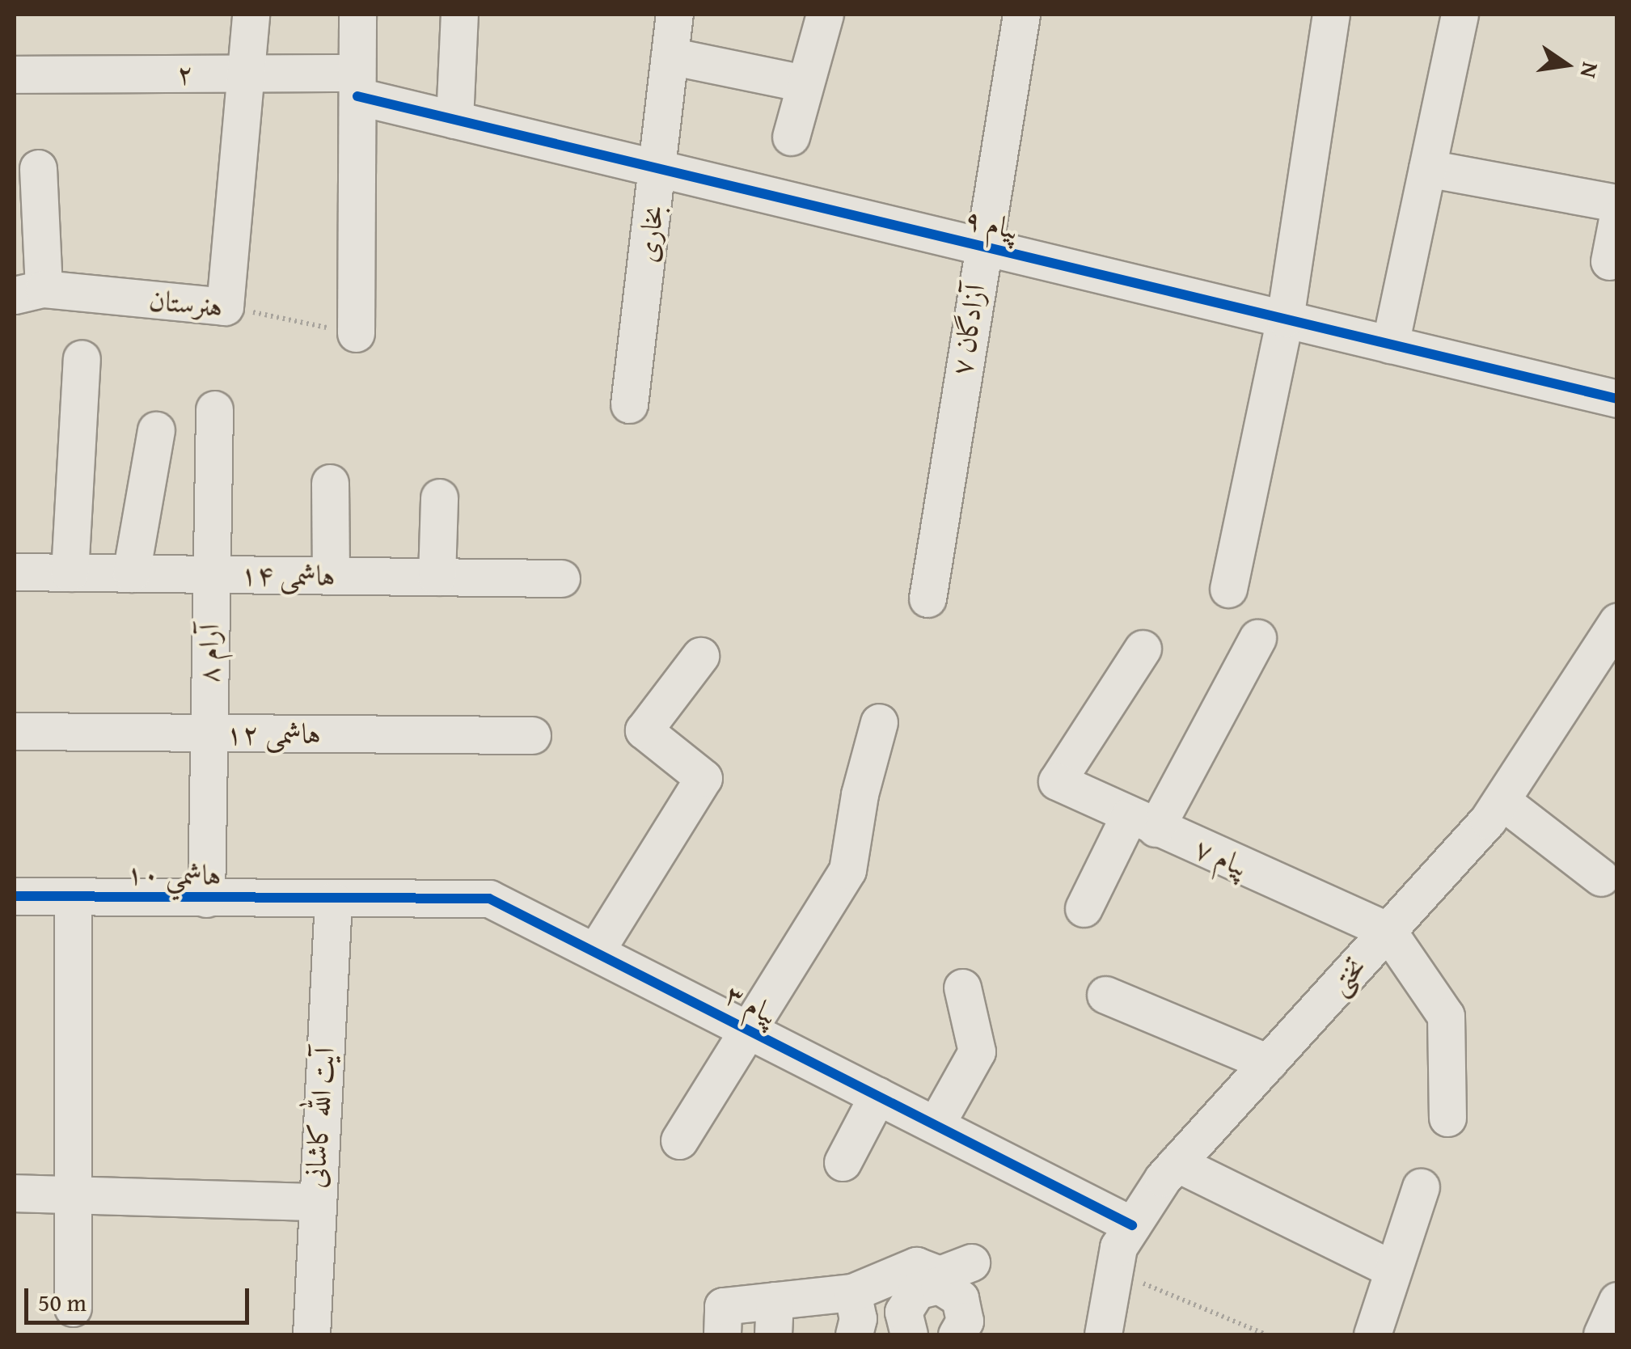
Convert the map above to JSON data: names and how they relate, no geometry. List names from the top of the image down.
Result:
{
  "streets": {
    "street": [
      "۲",
      "پیام ۹",
      "بخاری",
      "هنرستان",
      "آزادگان ۷",
      "هاشمی ۱۴",
      "آرام ۸",
      "هاشمی ۱۲",
      "پیام ۷",
      "هاشمي ۱۰",
      "تختی",
      "پيام ۳",
      "آیت الله کاشانی"
    ]
  },
  "crossings": [
    ["۲", "پیام ۹"],
    ["پیام ۹", "بخاری"],
    ["پیام ۹", "آزادگان ۷"],
    ["هاشمی ۱۴", "آرام ۸"],
    ["آرام ۸", "هاشمی ۱۲"],
    ["آرام ۸", "هاشمي ۱۰"],
    ["پیام ۷", "تختی"],
    ["هاشمي ۱۰", "پيام ۳"],
    ["هاشمي ۱۰", "آیت الله کاشانی"],
    ["تختی", "پيام ۳"],
    ["پيام ۳", "آیت الله کاشانی"]
  ],
  "scale_bar": "50 m",
  "north": "right"
}
